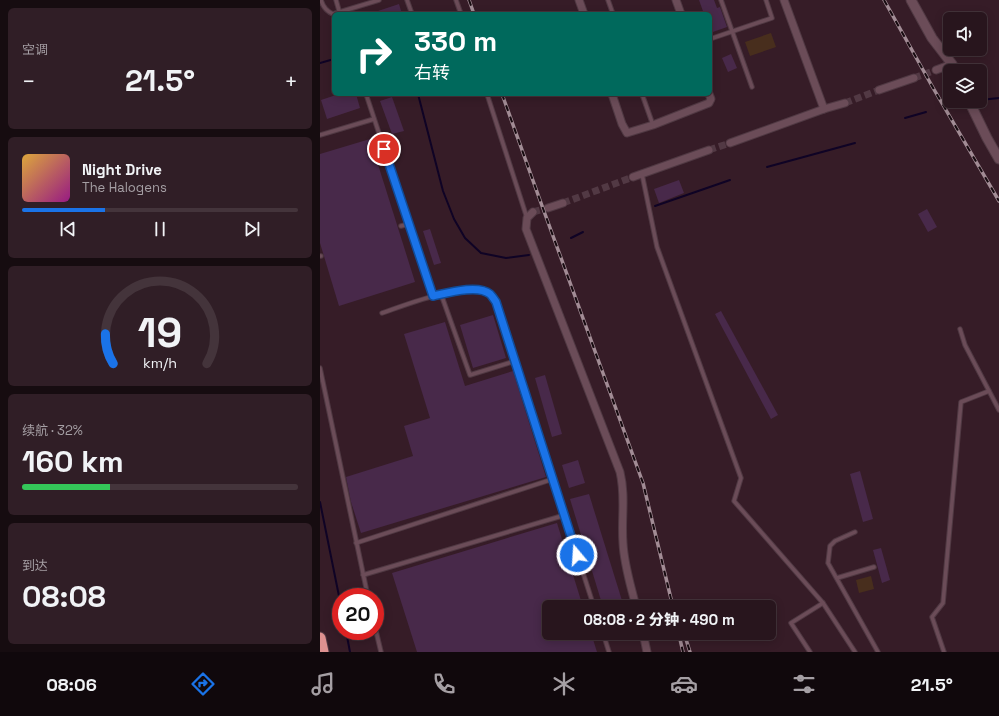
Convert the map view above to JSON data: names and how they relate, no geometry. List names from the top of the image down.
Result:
{
  "page": {
    "tile": [
      "空调",
      ["续航 · 32%", "160 km"],
      ["到达", "08:08"]
    ],
    "turn": ["330 m", "右转"],
    "heat": ["−", "21.5°", "+"],
    "song": ["Night Drive", "The Halogens"],
    "limit": "20",
    "trip": "08:08 · 2 分钟 · 490 m",
    "tabs": ["08:06", "21.5°"],
    "gauge": ["19", "km/h"]
  }
}
